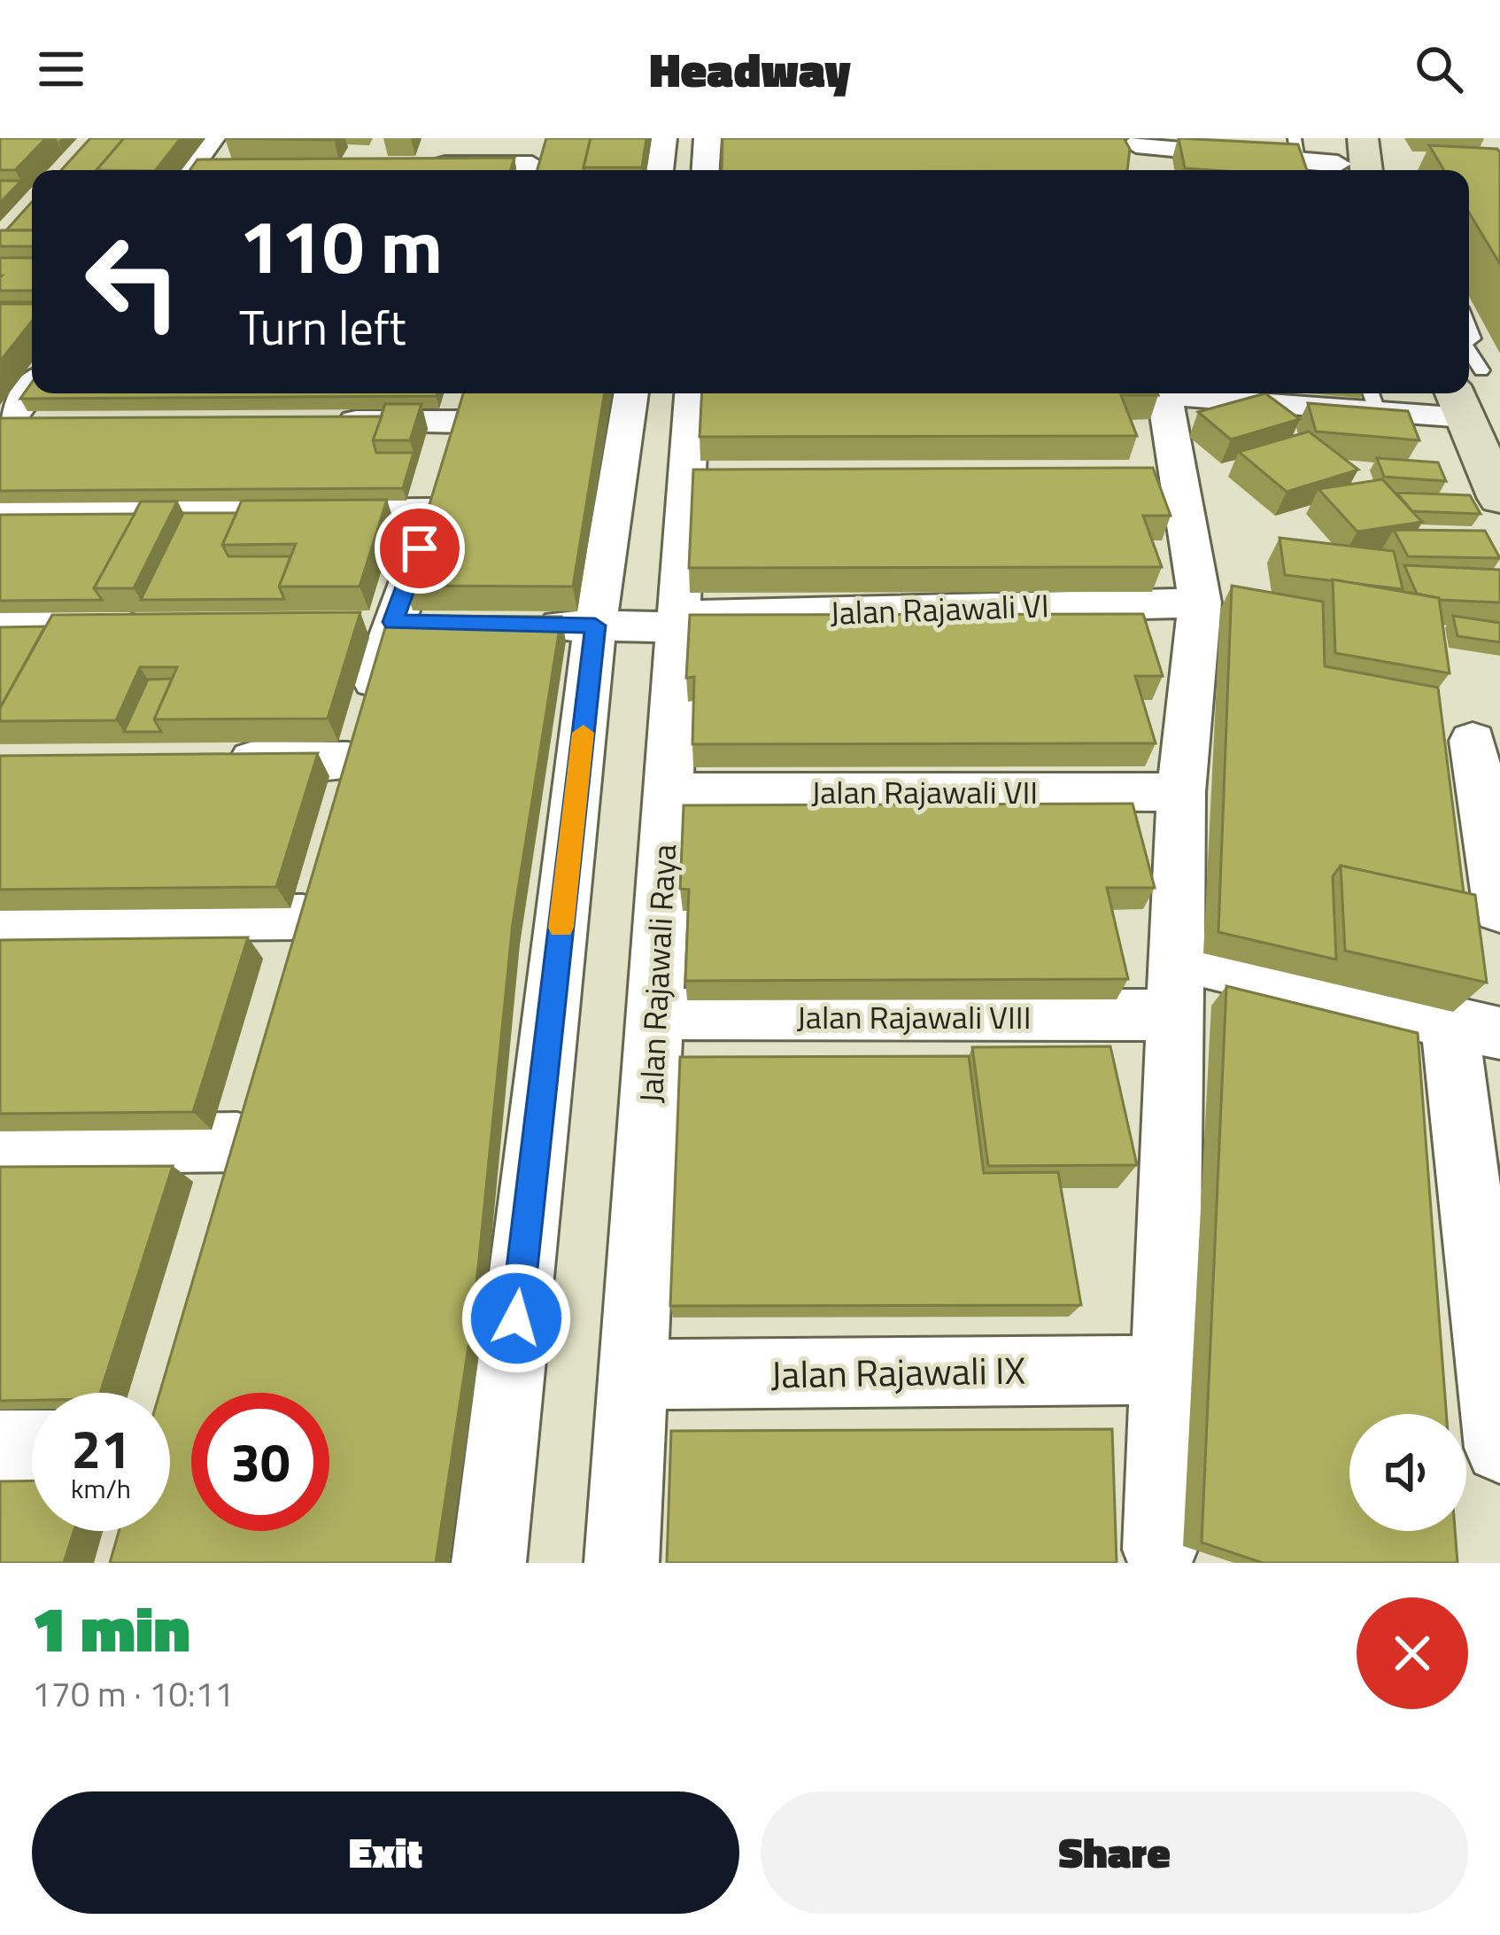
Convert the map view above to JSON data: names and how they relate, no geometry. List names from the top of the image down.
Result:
{
  "streets": {
    "street": [
      "Jalan Rajawali VI",
      "Jalan Rajawali VII",
      "Jalan Rajawali Raya",
      "Jalan Rajawali VIII",
      "Jalan Rajawali IX"
    ]
  },
  "crossings": [
    ["Jalan Rajawali VI", "Jalan Rajawali Raya"],
    ["Jalan Rajawali VII", "Jalan Rajawali Raya"],
    ["Jalan Rajawali Raya", "Jalan Rajawali VIII"],
    ["Jalan Rajawali Raya", "Jalan Rajawali IX"]
  ],
  "page": {
    "header": "Headway",
    "turn": ["110 m", "Turn left"],
    "speed": "21 km/h",
    "limit": "30",
    "heading": ["1 min", "170 m · 10:11"],
    "buttons": ["Exit", "Share"]
  }
}
